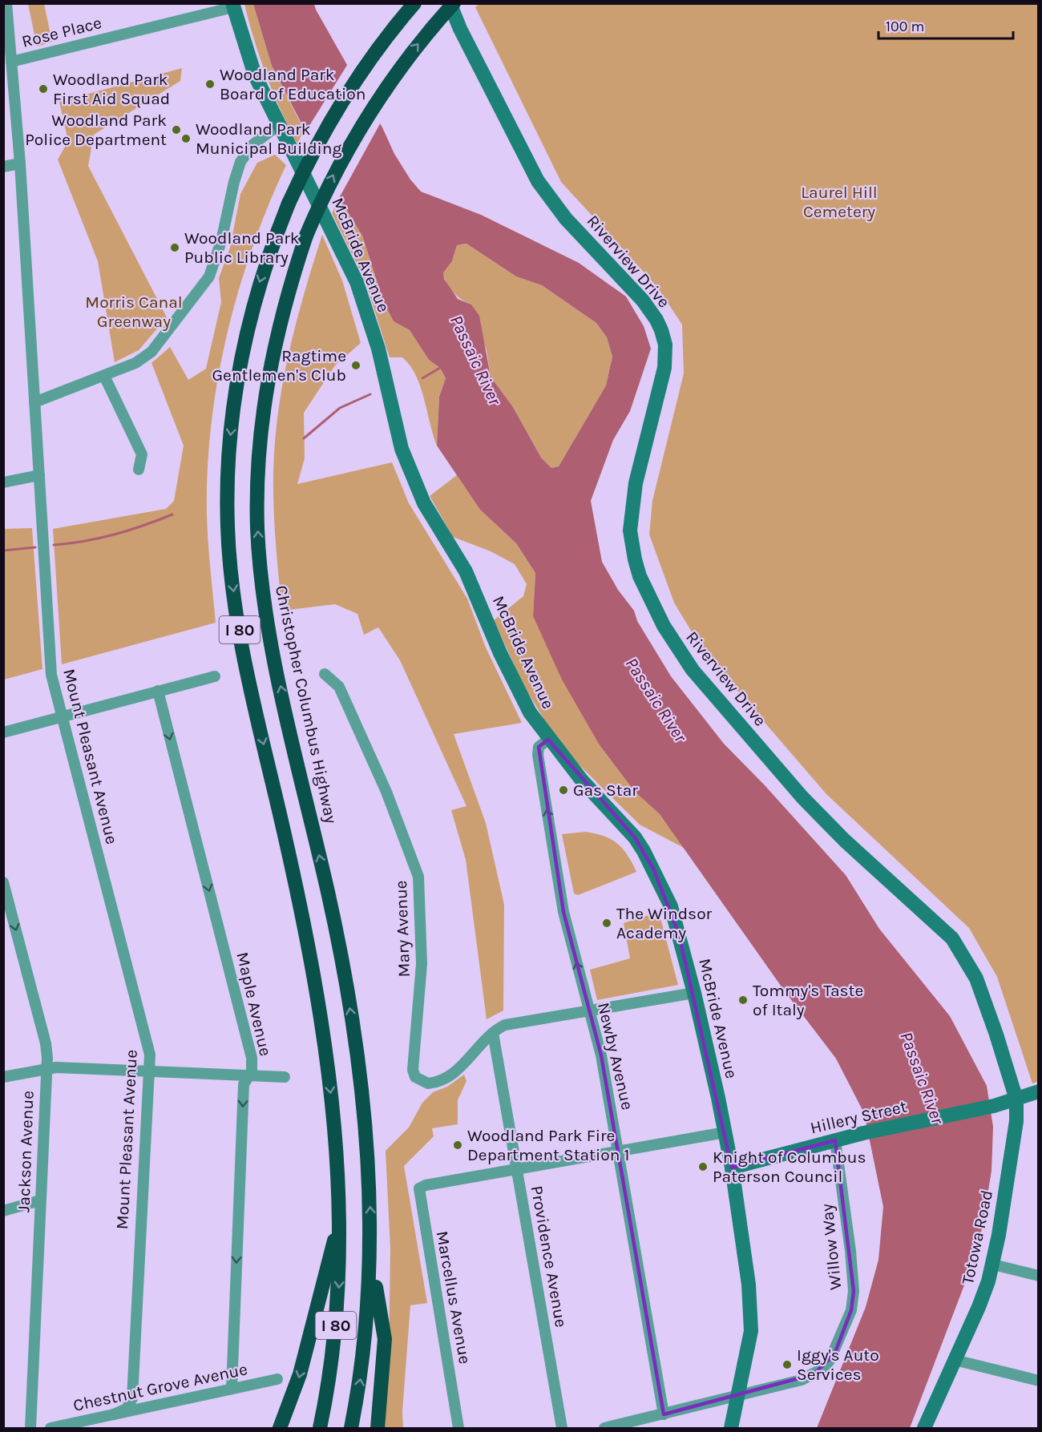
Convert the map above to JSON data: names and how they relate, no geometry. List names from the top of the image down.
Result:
{
  "streets": {
    "highway": ["I 80", "Christopher Columbus Highway"],
    "main road": [
      "McBride Avenue",
      "Riverview Drive",
      "Hillery Street",
      "Totowa Road"
    ],
    "street": [
      "Rose Place",
      "Mount Pleasant Avenue",
      "Mary Avenue",
      "Maple Avenue",
      "Newby Avenue",
      "Jackson Avenue",
      "Willow Way",
      "Providence Avenue",
      "Marcellus Avenue",
      "Chestnut Grove Avenue"
    ]
  },
  "crossings": [
    ["Rose Place", "McBride Avenue"],
    ["Rose Place", "Mount Pleasant Avenue"],
    ["McBride Avenue", "Newby Avenue"],
    ["McBride Avenue", "Hillery Street"],
    ["McBride Avenue", "Willow Way"],
    ["Riverview Drive", "Christopher Columbus Highway"],
    ["Riverview Drive", "Hillery Street"],
    ["Riverview Drive", "Totowa Road"],
    ["Mount Pleasant Avenue", "Chestnut Grove Avenue"],
    ["Mary Avenue", "Providence Avenue"],
    ["Maple Avenue", "Chestnut Grove Avenue"],
    ["Newby Avenue", "Willow Way"],
    ["Hillery Street", "Totowa Road"],
    ["Hillery Street", "Willow Way"],
    ["Providence Avenue", "Marcellus Avenue"]
  ],
  "one_way": ["Maple Avenue", "Newby Avenue"],
  "water": ["Passaic River"],
  "parks": ["Laurel Hill Cemetery", "Morris Canal Greenway"],
  "places": [
    "Woodland Park Board of Education",
    "Woodland Park First Aid Squad",
    "Woodland Park Police Department",
    "Woodland Park Municipal Building",
    "Woodland Park Public Library",
    "Ragtime Gentlemen's Club",
    "Gas Star",
    "The Windsor Academy",
    "Tommy's Taste of Italy",
    "Woodland Park Fire Department Station 1",
    "Knight of Columbus Paterson Council",
    "Iggy's Auto Services"
  ],
  "scale_bar": "100 m"
}
